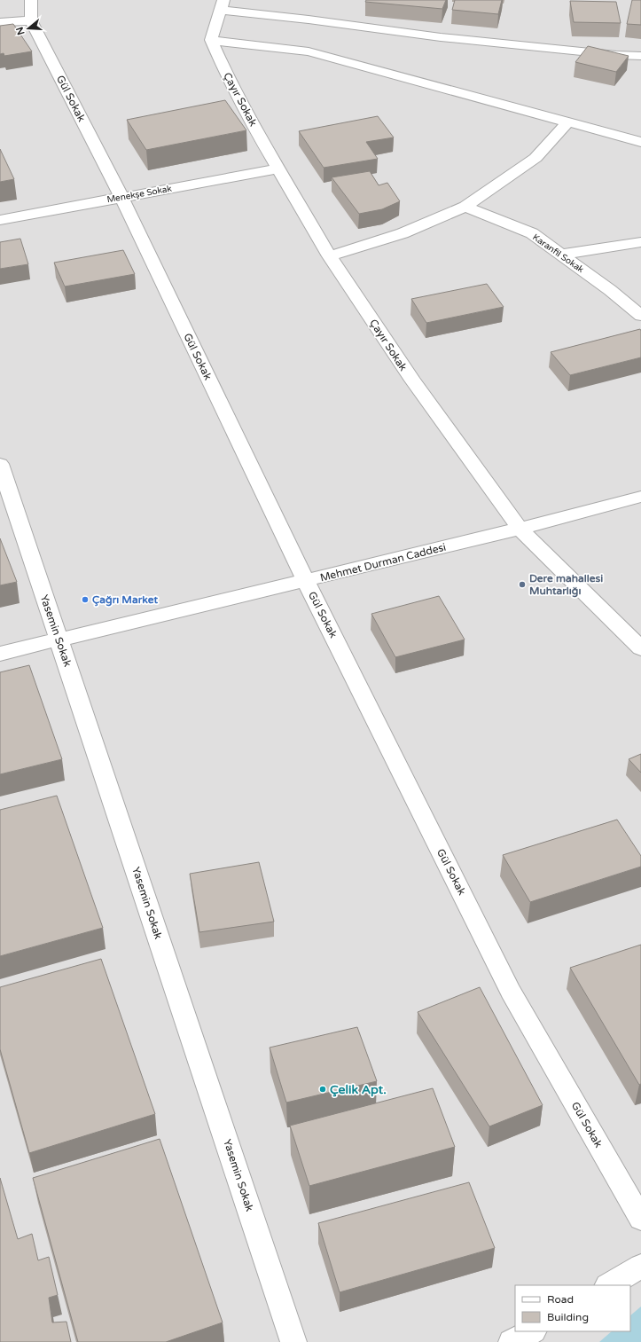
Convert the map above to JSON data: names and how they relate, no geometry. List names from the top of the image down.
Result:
{
  "streets": {
    "street": [
      "Gül Sokak",
      "Çayır Sokak",
      "Menekşe Sokak",
      "Karanfil Sokak",
      "Mehmet Durman Caddesi",
      "Yasemin Sokak"
    ]
  },
  "crossings": [
    ["Gül Sokak", "Menekşe Sokak"],
    ["Gül Sokak", "Mehmet Durman Caddesi"],
    ["Çayır Sokak", "Menekşe Sokak"],
    ["Çayır Sokak", "Mehmet Durman Caddesi"],
    ["Mehmet Durman Caddesi", "Yasemin Sokak"]
  ],
  "places": ["Dere mahallesi Muhtarlığı", "Çağrı Market", "Çelik Apt."],
  "legend": ["Road", "Building"],
  "north": "left"
}
